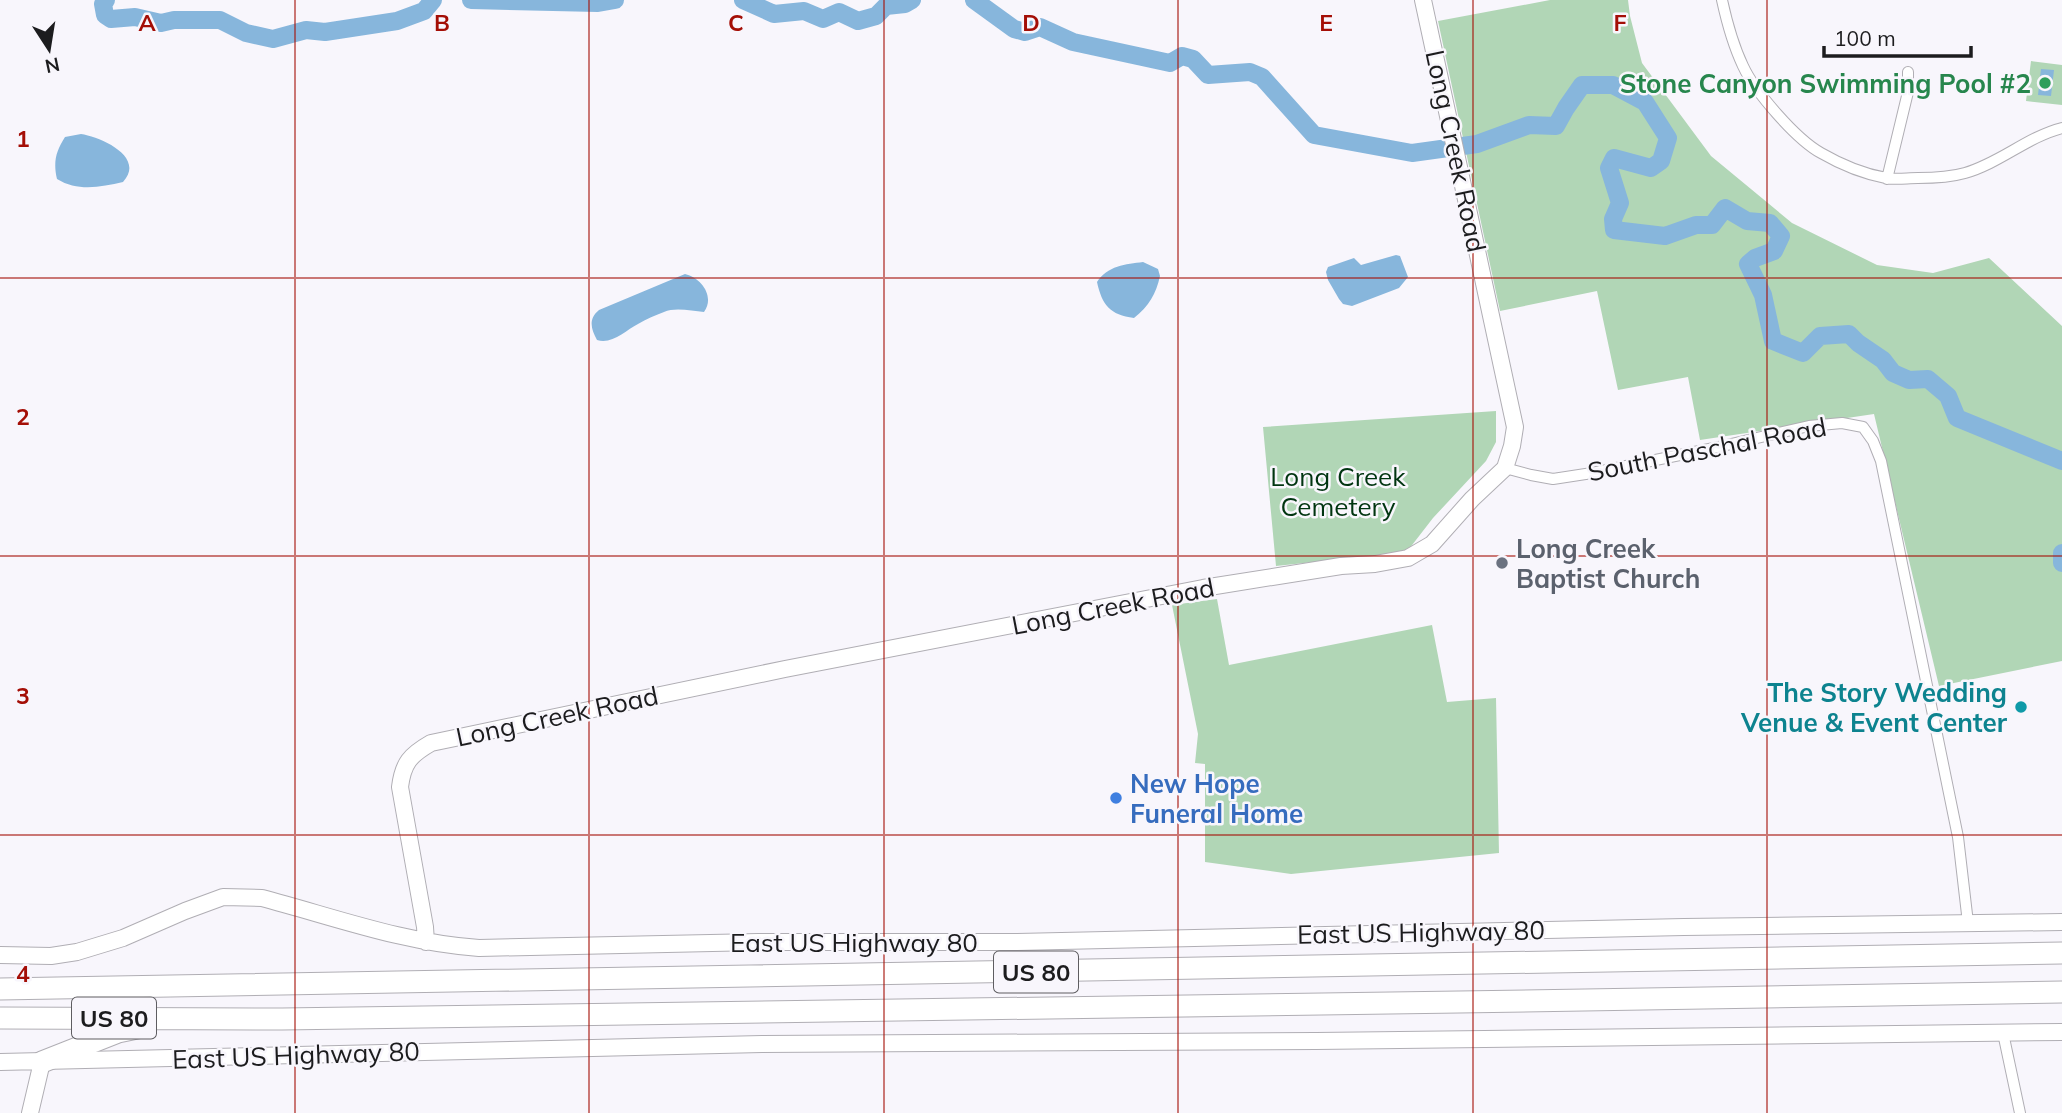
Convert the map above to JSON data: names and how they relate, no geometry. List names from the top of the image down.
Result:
{
  "streets": {
    "highway": ["US 80"],
    "main road": ["Long Creek Road", "East US Highway 80"],
    "street": ["South Paschal Road"]
  },
  "crossings": [
    ["Long Creek Road", "South Paschal Road"],
    ["Long Creek Road", "East US Highway 80"],
    ["South Paschal Road", "East US Highway 80"]
  ],
  "parks": ["Long Creek Cemetery"],
  "places": [
    "Stone Canyon Swimming Pool #2",
    "Long Creek Baptist Church",
    "The Story Wedding Venue & Event Center",
    "New Hope Funeral Home"
  ],
  "scale_bar": "100 m",
  "north": "bottom",
  "grid": {
    "columns": [
      "A",
      "B",
      "C",
      "D",
      "E",
      "F"
    ],
    "rows": [
      "1",
      "2",
      "3",
      "4"
    ]
  }
}
